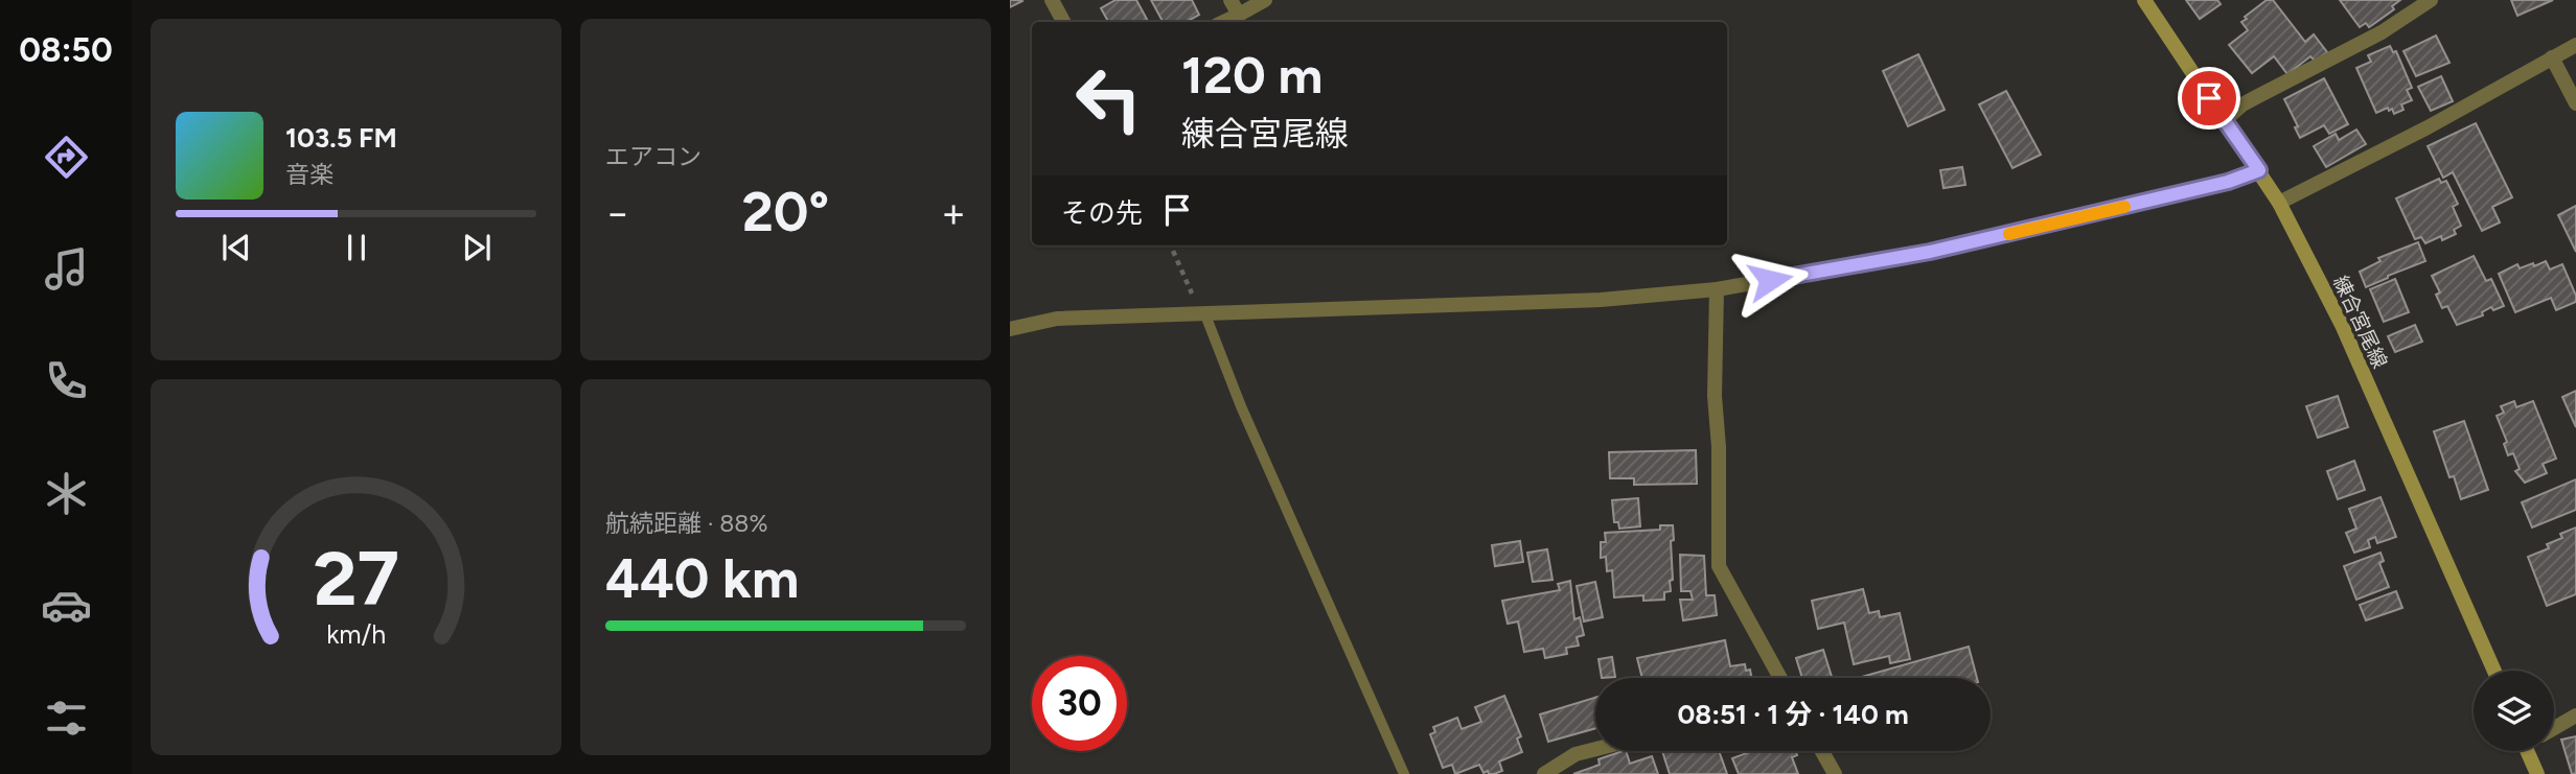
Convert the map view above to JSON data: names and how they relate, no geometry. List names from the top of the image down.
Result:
{
  "streets": {
    "main road": ["練合宮尾線"]
  },
  "page": {
    "tabs": "08:50",
    "tile": [
      "エアコン",
      ["航続距離 · 88%", "440 km"]
    ],
    "turn": ["120 m", "練合宮尾線"],
    "song": ["103.5 FM", "音楽"],
    "then": "その先",
    "heat": ["−", "20°", "+"],
    "limit": "30",
    "trip": "08:51 · 1 分 · 140 m",
    "gauge": ["27", "km/h"]
  }
}
